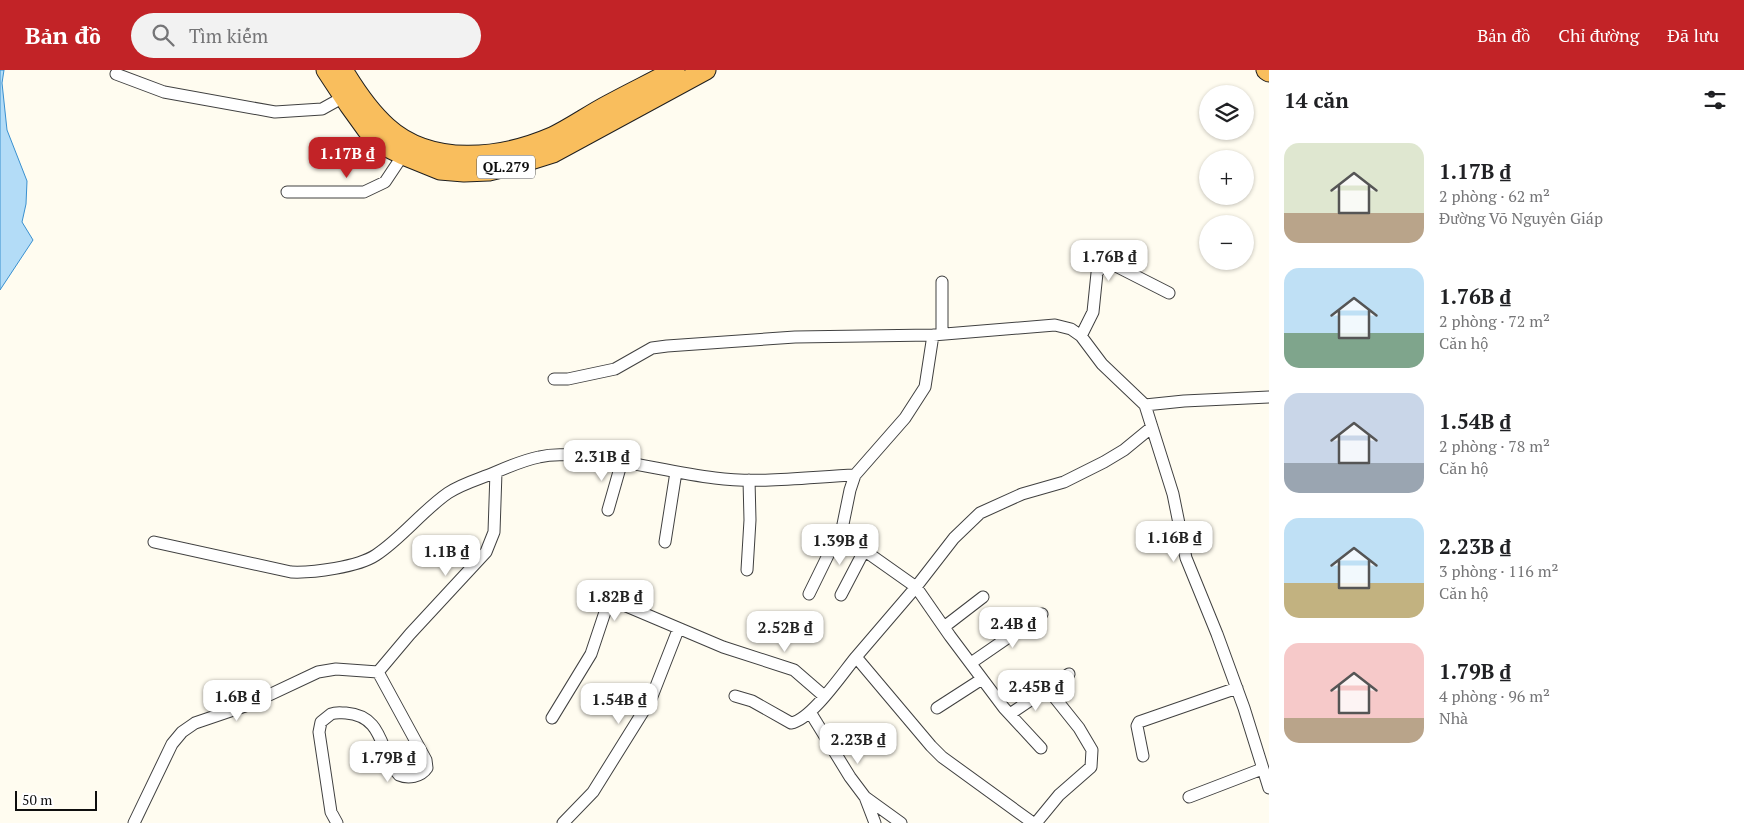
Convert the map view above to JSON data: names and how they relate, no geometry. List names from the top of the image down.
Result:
{
  "streets": {
    "highway": ["QL.279"]
  },
  "scale_bar": "50 m",
  "page": {
    "header": "Bản đồ",
    "search": "Tìm kiếm",
    "nav": ["Bản đồ", "Chỉ đường", "Đã lưu"],
    "heading": "14 căn",
    "map_buttons": ["+", "−"],
    "list": [
      {
        "name": "1.17B ₫",
        "note": "2 phòng · 62 m² · Đường Võ Nguyên Giáp"
      },
      {
        "name": "1.76B ₫",
        "note": "2 phòng · 72 m² · Căn hộ"
      },
      {
        "name": "1.54B ₫",
        "note": "2 phòng · 78 m² · Căn hộ"
      },
      {
        "name": "2.23B ₫",
        "note": "3 phòng · 116 m² · Căn hộ"
      },
      {
        "name": "1.79B ₫",
        "note": "4 phòng · 96 m² · Nhà"
      }
    ],
    "price": [
      "1.17B ₫",
      "1.76B ₫",
      "2.31B ₫",
      "1.16B ₫",
      "1.39B ₫",
      "1.1B ₫",
      "1.82B ₫",
      "2.4B ₫",
      "2.52B ₫",
      "2.45B ₫",
      "1.6B ₫",
      "1.54B ₫",
      "2.23B ₫",
      "1.79B ₫"
    ],
    "scale": "50 m"
  }
}
